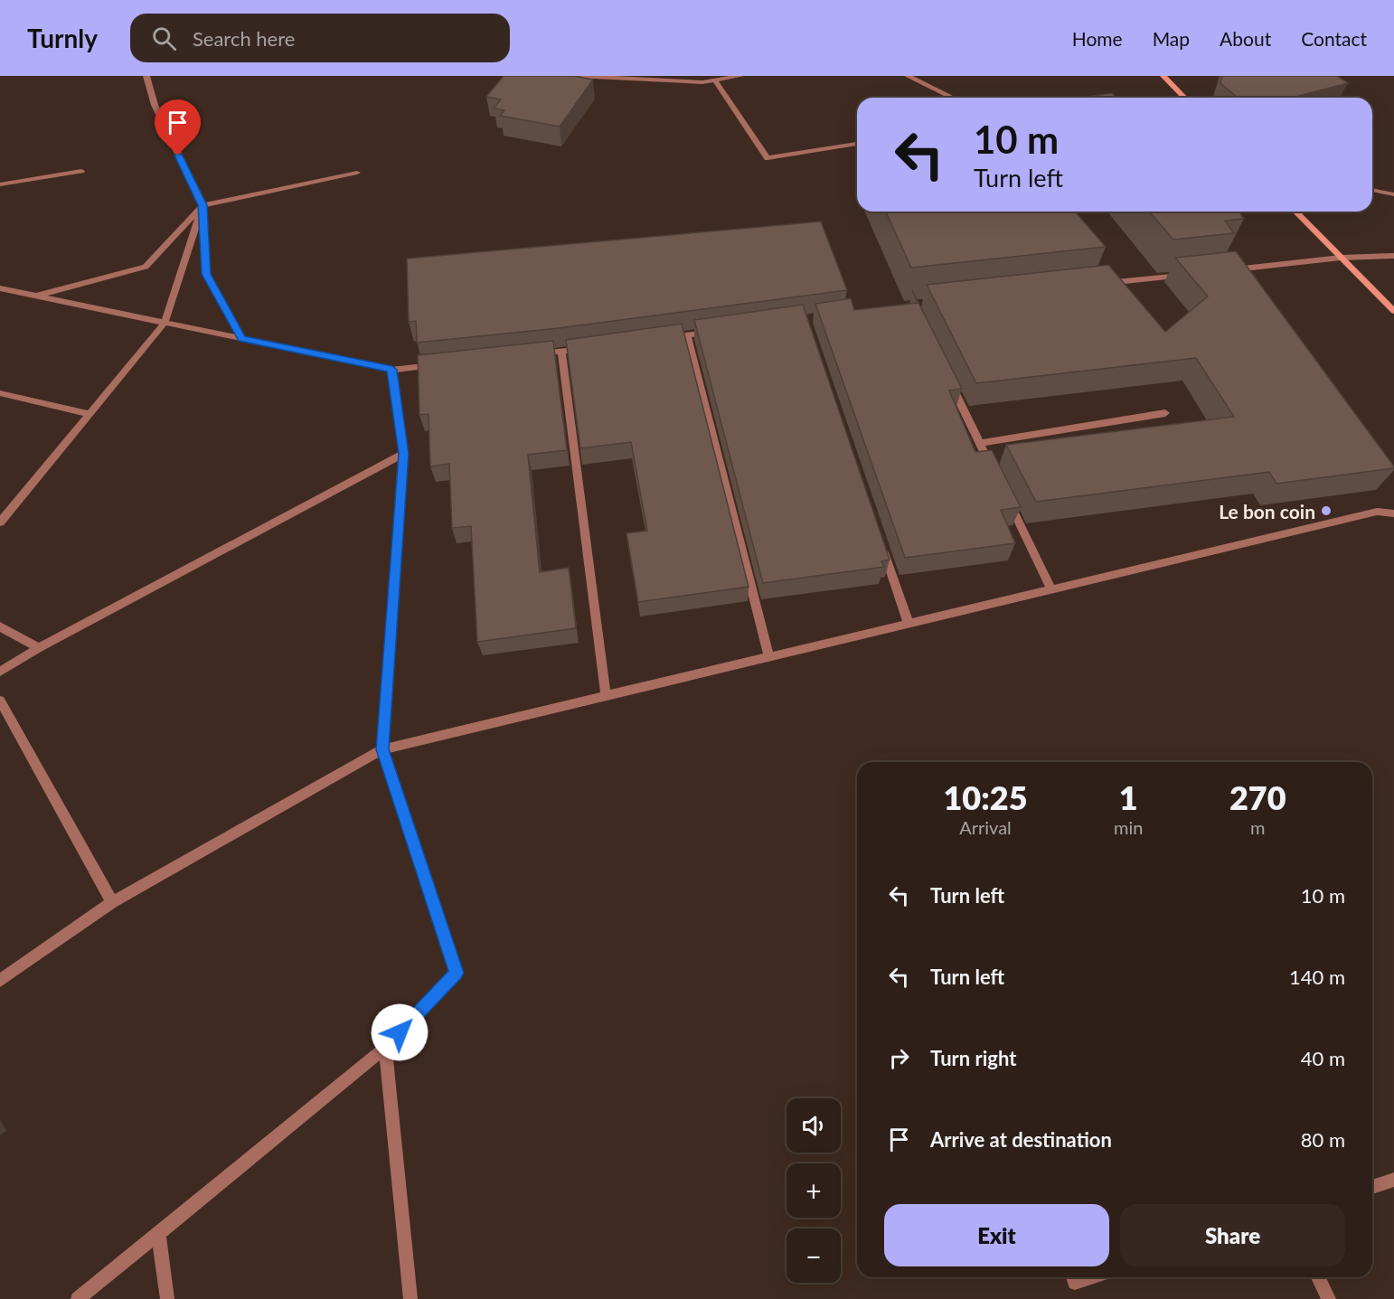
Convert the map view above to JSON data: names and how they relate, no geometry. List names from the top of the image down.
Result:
{
  "places": ["Le bon coin"],
  "page": {
    "header": "Turnly",
    "search": "Search here",
    "nav": [
      "Home",
      "Map",
      "About",
      "Contact"
    ],
    "turn": ["10 m", "Turn left"],
    "eta": [
      "10:25",
      "Arrival",
      "1",
      "min",
      "270",
      "m"
    ],
    "list": [
      {
        "name": "Turn left",
        "value": "10 m"
      },
      {
        "name": "Turn left",
        "value": "140 m"
      },
      {
        "name": "Turn right",
        "value": "40 m"
      },
      {
        "name": "Arrive at destination",
        "value": "80 m"
      }
    ],
    "map_buttons": ["+", "−"],
    "buttons": ["Exit", "Share"]
  }
}
